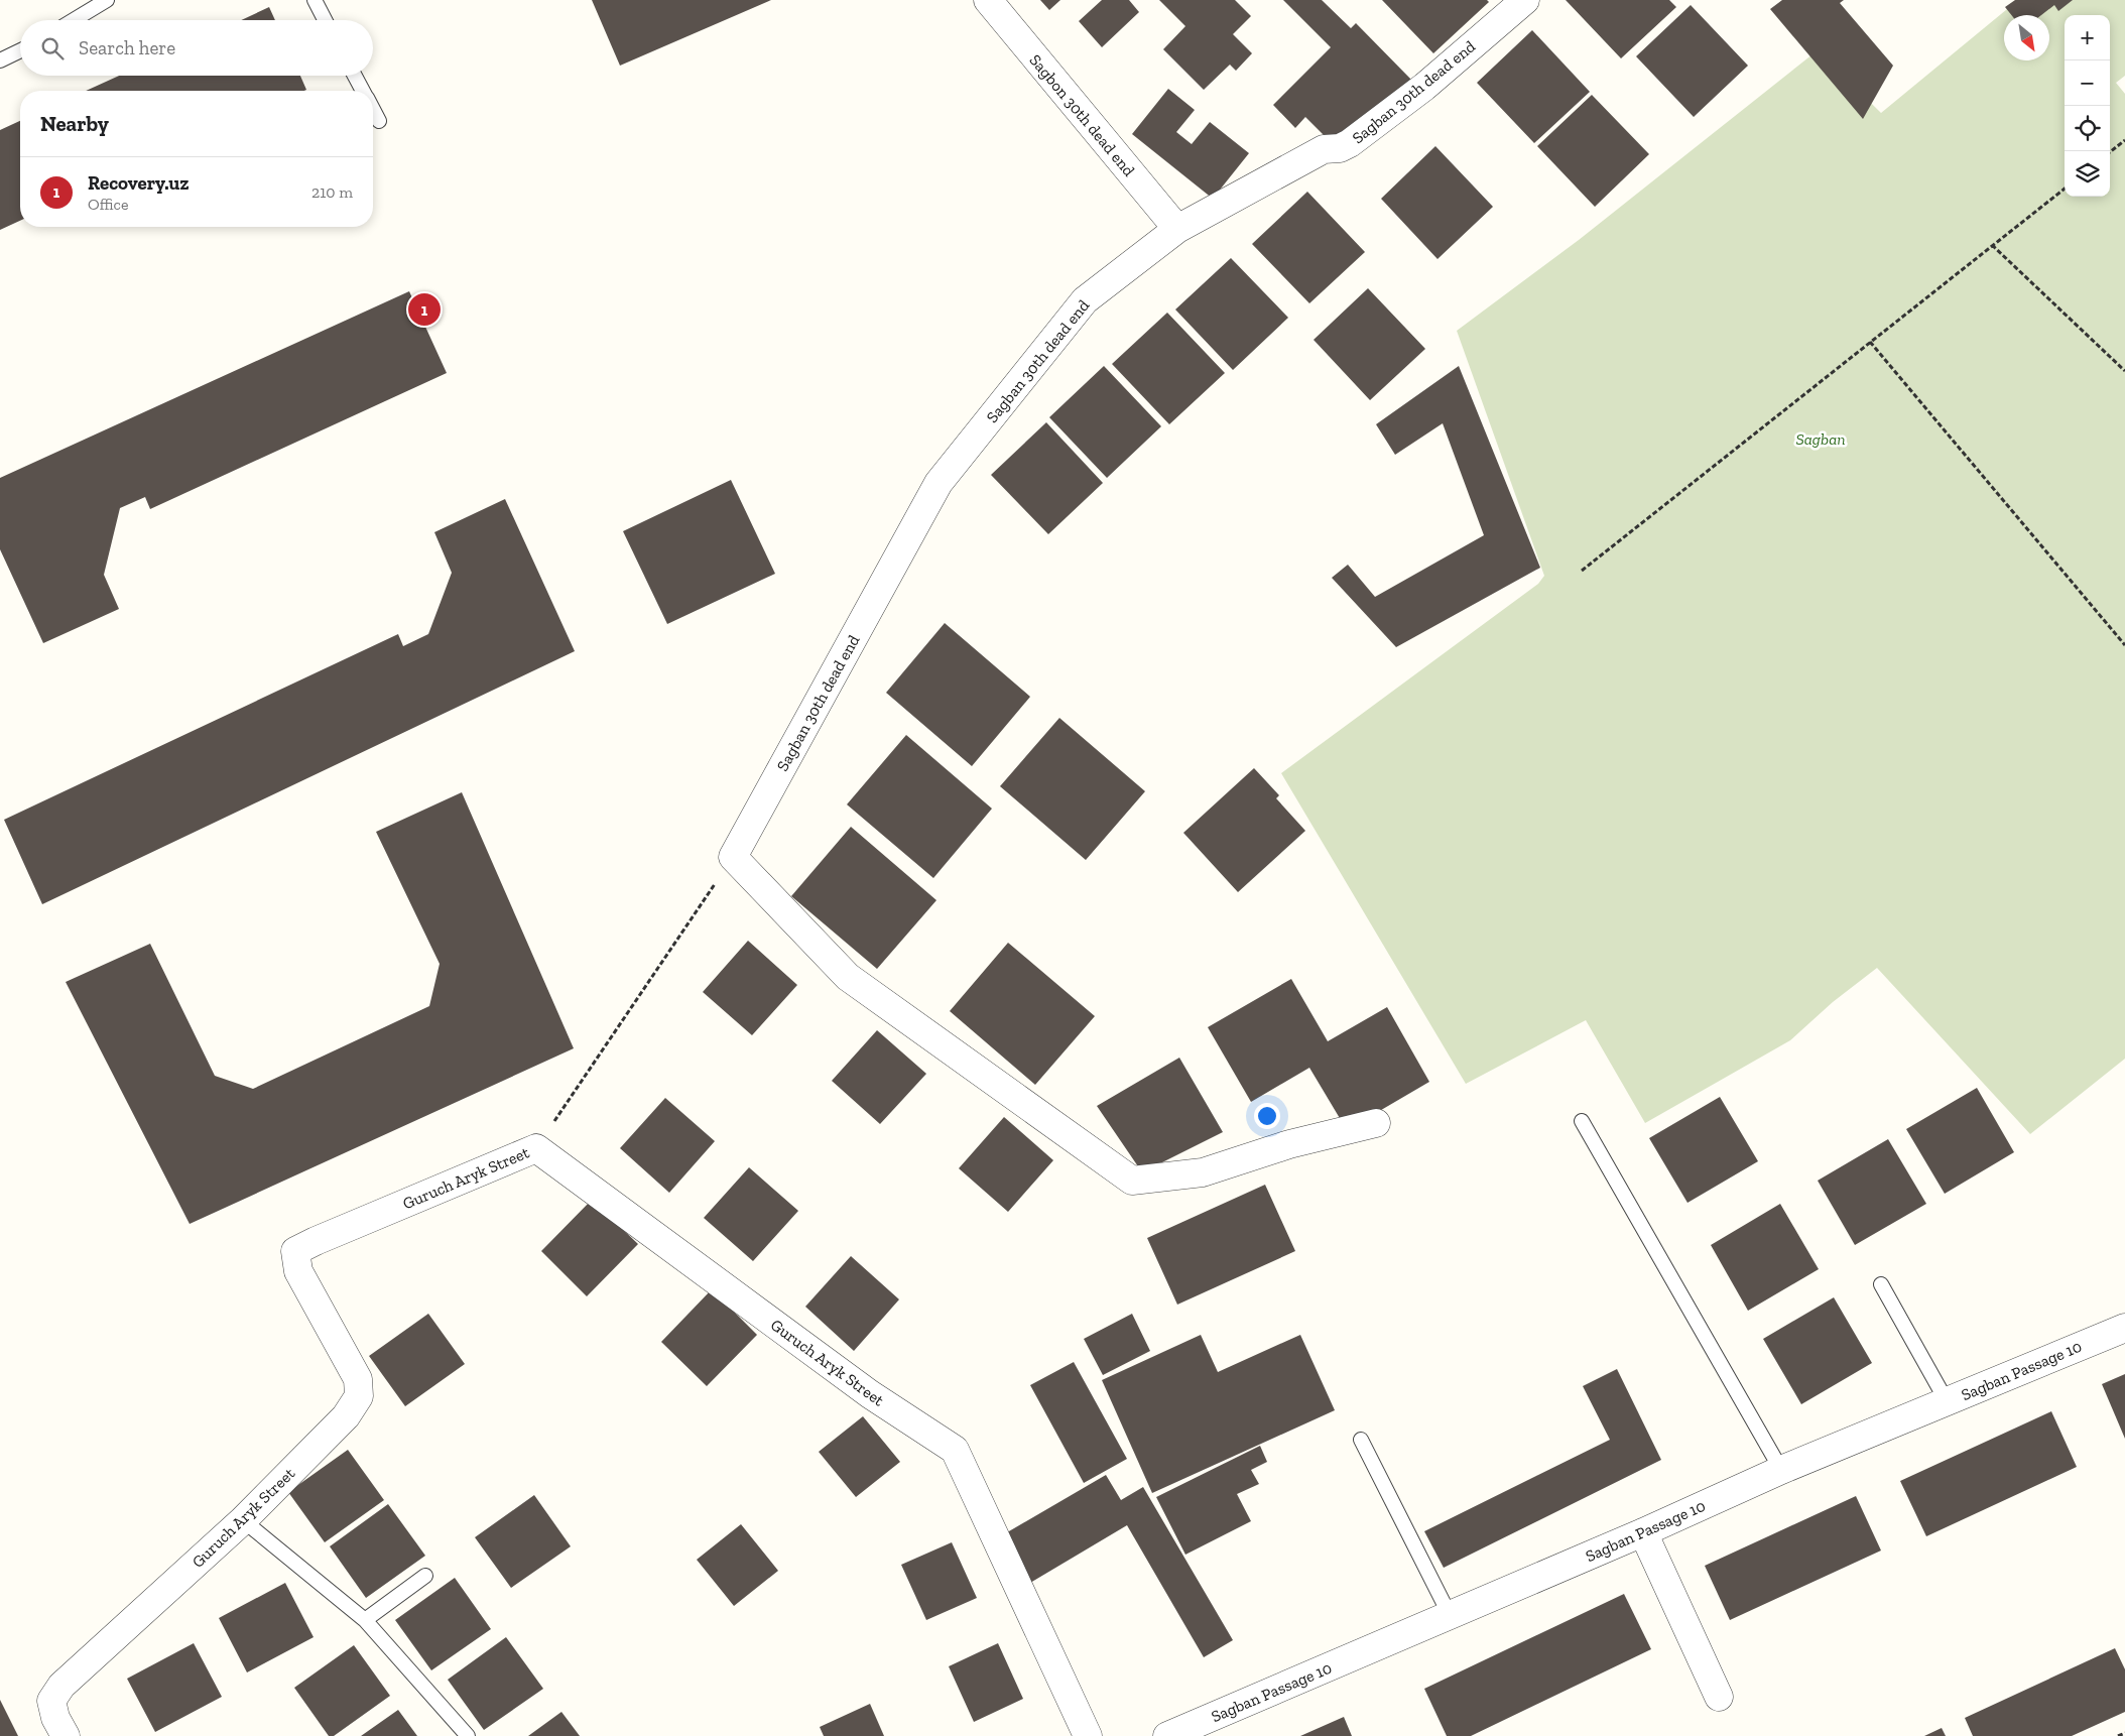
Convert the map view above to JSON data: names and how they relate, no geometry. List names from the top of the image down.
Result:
{
  "streets": {
    "street": [
      "Sagban 30th dead end",
      "Sagbon 30th dead end",
      "Guruch Aryk Street",
      "Sagban Passage 10"
    ]
  },
  "crossings": [
    ["Sagban 30th dead end", "Sagbon 30th dead end"]
  ],
  "parks": ["Sagban"],
  "north": "bottom right",
  "page": {
    "map_buttons": ["+", "−"],
    "search": "Search here",
    "heading": "Nearby",
    "list": [
      {
        "mark": "1",
        "name": "Recovery.uz",
        "note": "Office",
        "value": "210 m"
      }
    ],
    "pins": "1"
  }
}
